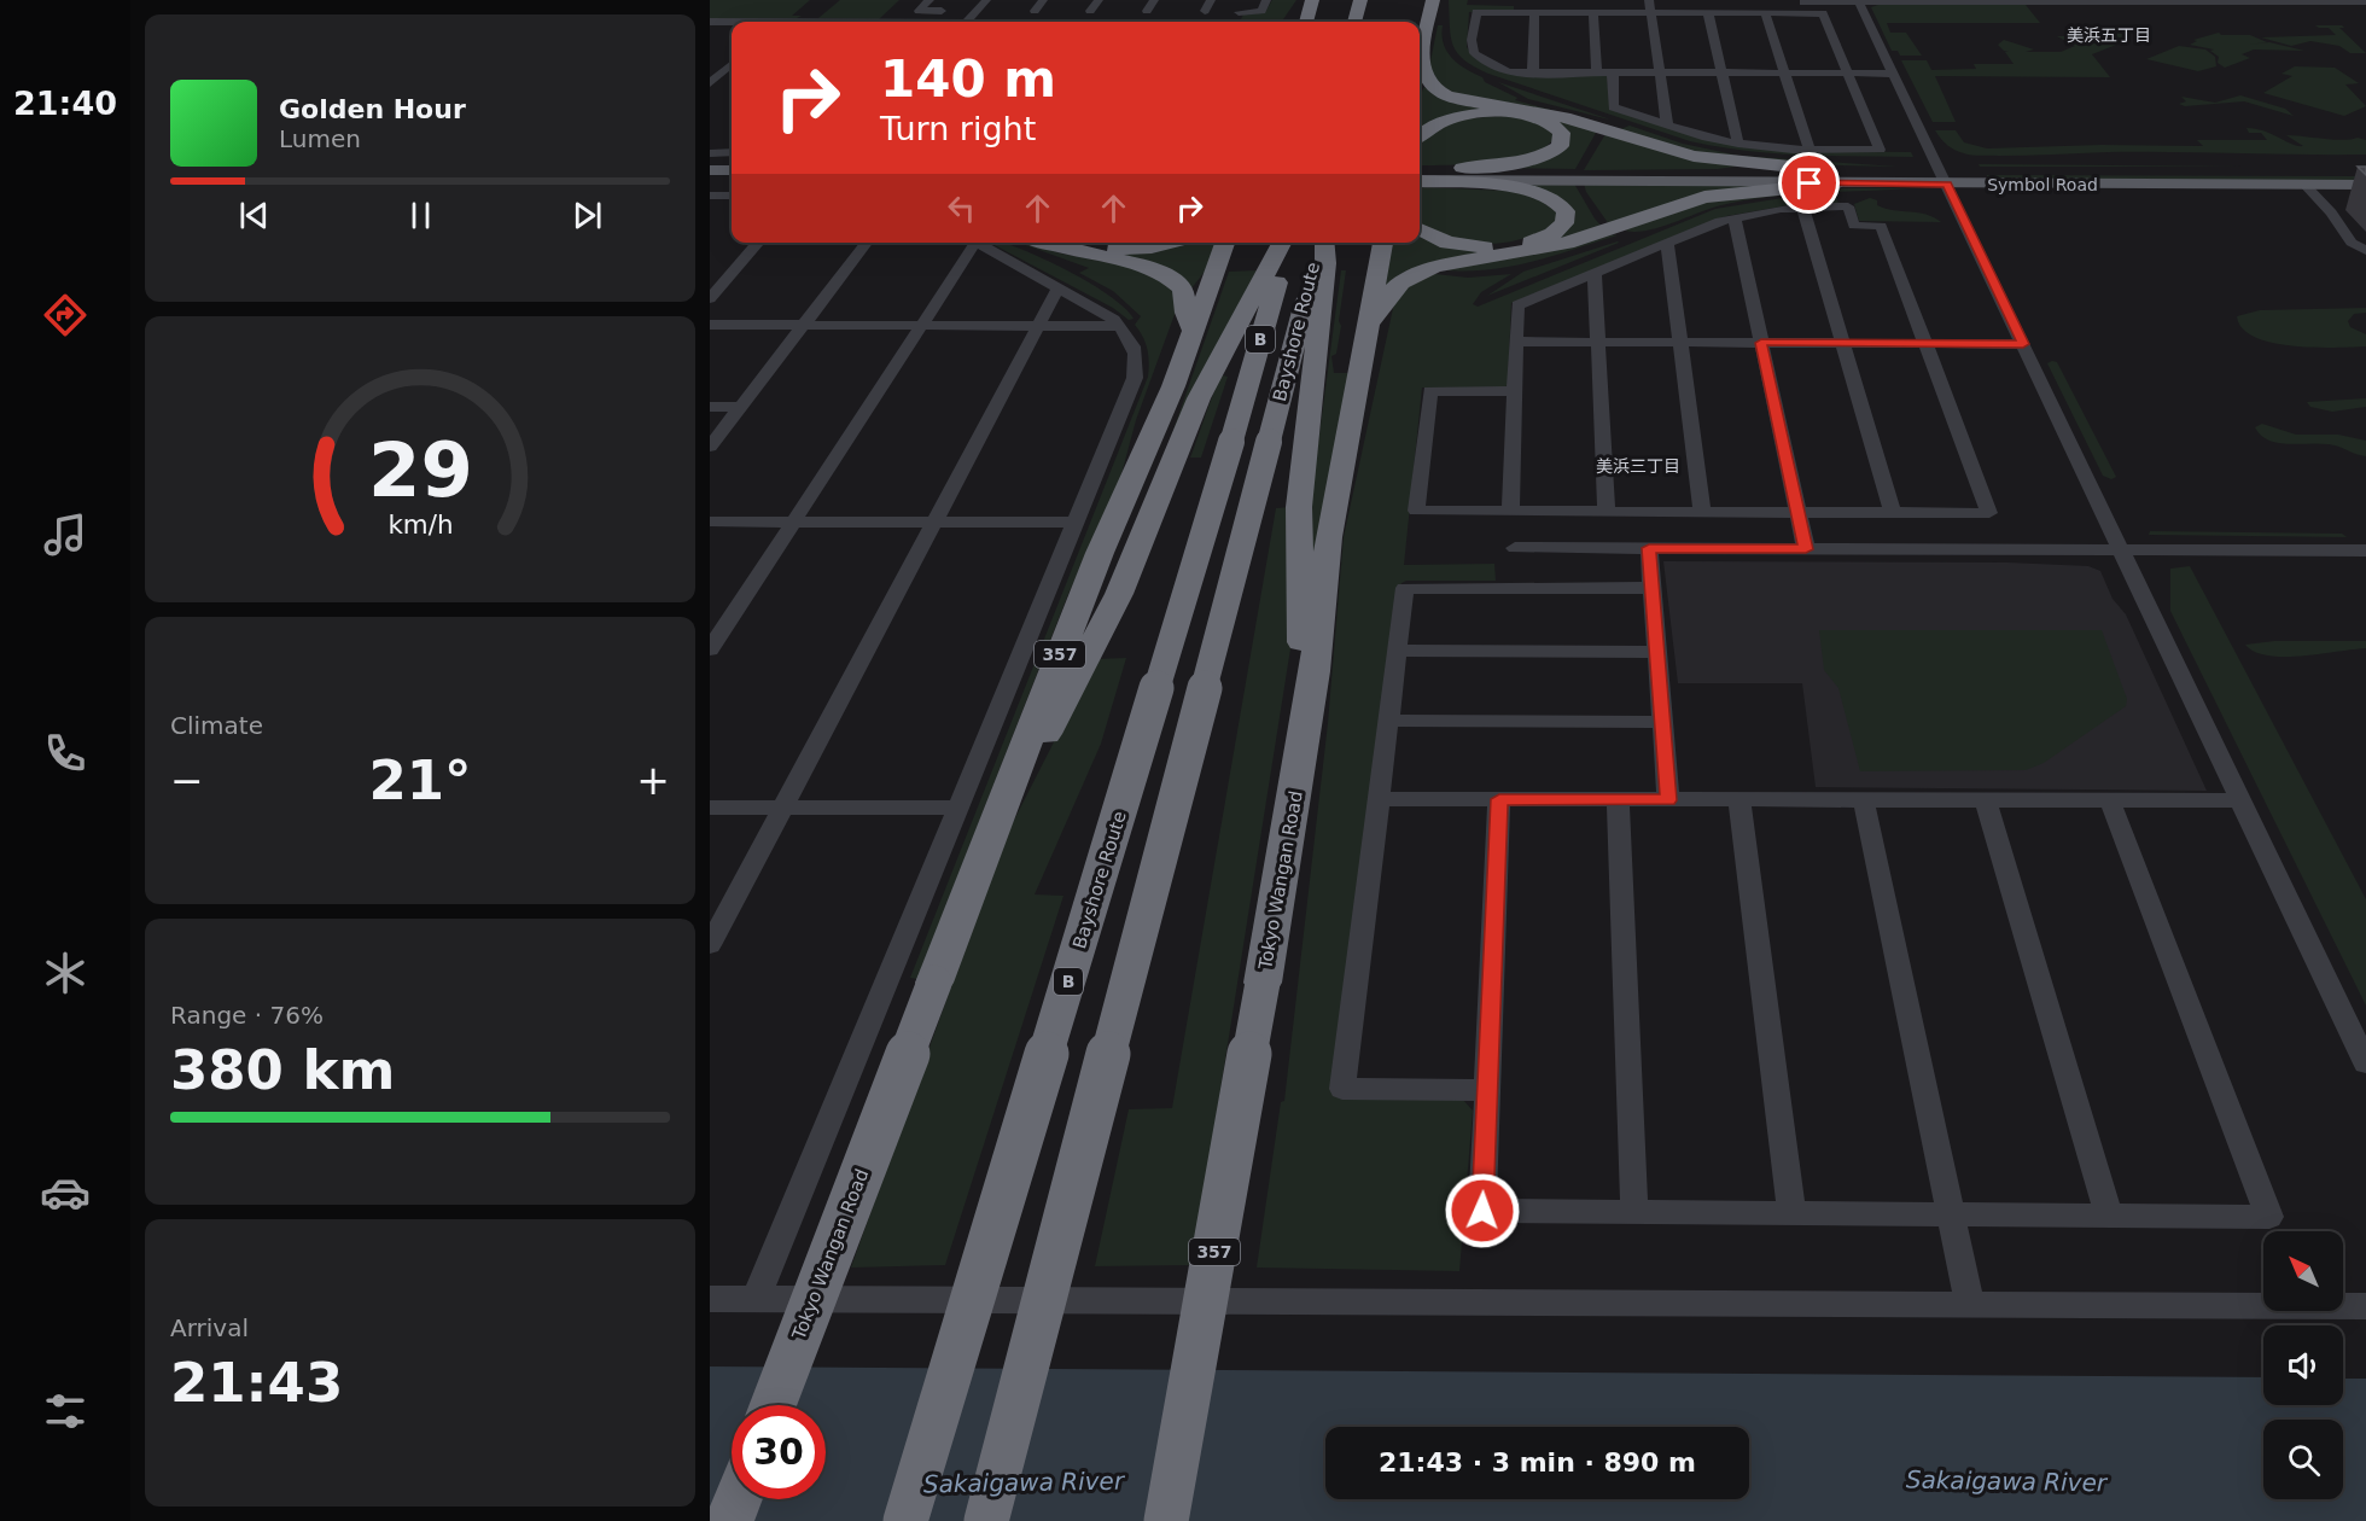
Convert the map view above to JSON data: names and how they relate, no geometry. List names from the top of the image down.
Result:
{
  "streets": {
    "highway": [
      "Bayshore Route",
      "B",
      "357",
      "Tokyo Wangan Road"
    ],
    "main road": ["Symbol Road"]
  },
  "districts": ["美浜五丁目", "美浜三丁目"],
  "water": ["Sakaigawa River"],
  "north": "top left",
  "page": {
    "tabs": "21:40",
    "turn": ["140 m", "Turn right"],
    "song": ["Golden Hour", "Lumen"],
    "tile": [
      "Climate",
      ["Range · 76%", "380 km"],
      ["Arrival", "21:43"]
    ],
    "heat": ["−", "21°", "+"],
    "limit": "30",
    "trip": "21:43 · 3 min · 890 m",
    "gauge": ["29", "km/h"]
  }
}
